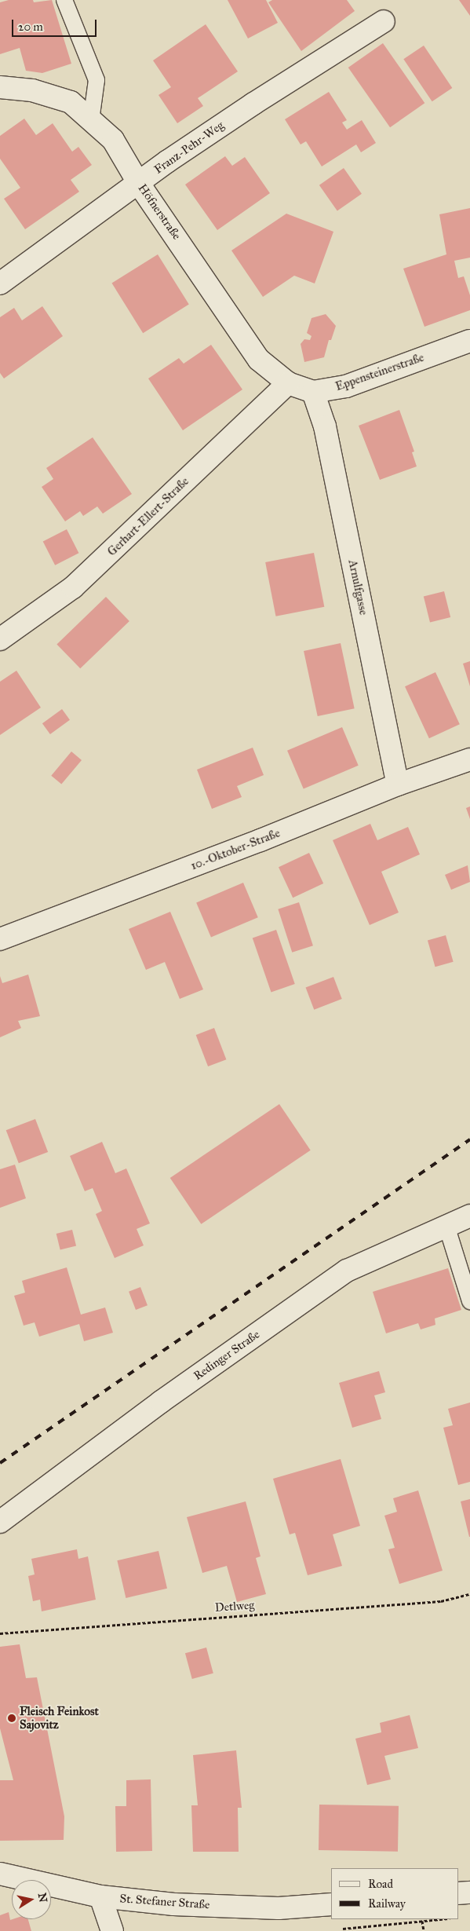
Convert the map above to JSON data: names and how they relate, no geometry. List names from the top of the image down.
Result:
{
  "streets": {
    "street": [
      "Franz-Pehr-Weg",
      "Höfnerstraße",
      "Eppensteinerstraße",
      "Gerhart-Ellert-Straße",
      "Arnulfgasse",
      "10.-Oktober-Straße",
      "Redinger Straße",
      "St. Stefaner Straße"
    ],
    "path": ["Detlweg"]
  },
  "crossings": [
    ["Franz-Pehr-Weg", "Höfnerstraße"],
    ["Höfnerstraße", "Eppensteinerstraße"],
    ["Höfnerstraße", "Gerhart-Ellert-Straße"],
    ["Eppensteinerstraße", "Gerhart-Ellert-Straße"],
    ["Eppensteinerstraße", "Arnulfgasse"],
    ["Arnulfgasse", "10.-Oktober-Straße"]
  ],
  "places": ["Fleisch Feinkost Sajovitz"],
  "legend": ["Road", "Railway"],
  "scale_bar": "20 m",
  "north": "right"
}
